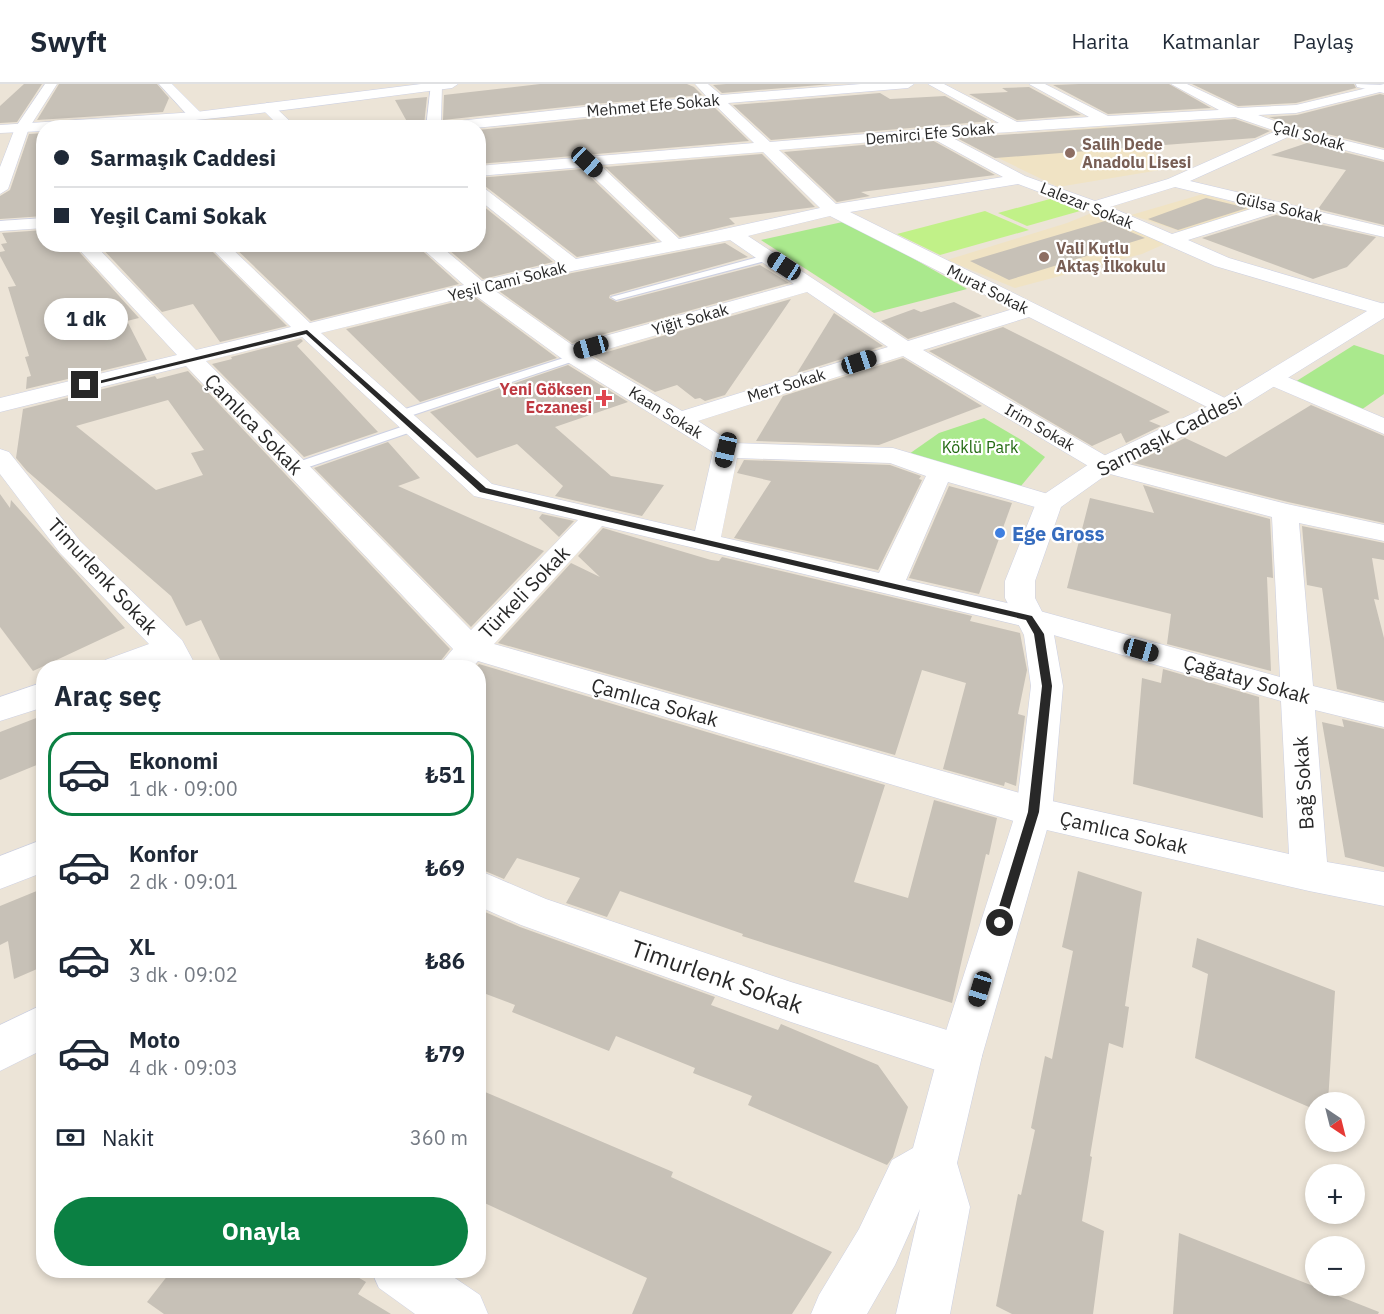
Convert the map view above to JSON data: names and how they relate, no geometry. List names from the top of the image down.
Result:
{
  "streets": {
    "street": [
      "Mehmet Efe Sokak",
      "Demirci Efe Sokak",
      "Çalı Sokak",
      "Lalezar Sokak",
      "Gülsa Sokak",
      "Yeşil Cami Sokak",
      "Murat Sokak",
      "Yiğit Sokak",
      "Mert Sokak",
      "Kaan Sokak",
      "Çamlıca Sokak",
      "Irim Sokak",
      "Sarmaşık Caddesi",
      "Timurlenk Sokak",
      "Türkeli Sokak",
      "Çağatay Sokak",
      "Bağ Sokak"
    ]
  },
  "crossings": [
    ["Mehmet Efe Sokak", "Murat Sokak"],
    ["Demirci Efe Sokak", "Çalı Sokak"],
    ["Demirci Efe Sokak", "Lalezar Sokak"],
    ["Demirci Efe Sokak", "Murat Sokak"],
    ["Lalezar Sokak", "Yeşil Cami Sokak"],
    ["Lalezar Sokak", "Sarmaşık Caddesi"],
    ["Yeşil Cami Sokak", "Murat Sokak"],
    ["Yeşil Cami Sokak", "Kaan Sokak"],
    ["Yeşil Cami Sokak", "Çamlıca Sokak"],
    ["Yeşil Cami Sokak", "Irim Sokak"],
    ["Yeşil Cami Sokak", "Çağatay Sokak"],
    ["Murat Sokak", "Mert Sokak"],
    ["Murat Sokak", "Sarmaşık Caddesi"],
    ["Yiğit Sokak", "Kaan Sokak"],
    ["Yiğit Sokak", "Irim Sokak"],
    ["Mert Sokak", "Kaan Sokak"],
    ["Mert Sokak", "Irim Sokak"],
    ["Çamlıca Sokak", "Türkeli Sokak"],
    ["Çamlıca Sokak", "Bağ Sokak"],
    ["Irim Sokak", "Sarmaşık Caddesi"],
    ["Irim Sokak", "Bağ Sokak"],
    ["Türkeli Sokak", "Çağatay Sokak"],
    ["Çağatay Sokak", "Bağ Sokak"]
  ],
  "parks": ["Köklü Park"],
  "places": {
    "other": ["Salih Dede Anadolu Lisesi", "Vali Kutlu Aktaş İlkokulu", "Ege Gross"],
    "health": ["Yeni Göksen Eczanesi"]
  },
  "north": "bottom right",
  "page": {
    "header": "Swyft",
    "nav": ["Harita", "Katmanlar", "Paylaş"],
    "banner": ["Sarmaşık Caddesi", "Yeşil Cami Sokak"],
    "bubble": "1 dk",
    "heading": "Araç seç",
    "list": [
      {
        "name": "Ekonomi",
        "note": "1 dk · 09:00",
        "value": "₺51"
      },
      {
        "name": "Konfor",
        "note": "2 dk · 09:01",
        "value": "₺69"
      },
      {
        "name": "XL",
        "note": "3 dk · 09:02",
        "value": "₺86"
      },
      {
        "name": "Moto",
        "note": "4 dk · 09:03",
        "value": "₺79"
      }
    ],
    "map_buttons": ["+", "−"],
    "pay": ["Nakit", "360 m"],
    "buttons": "Onayla"
  }
}
